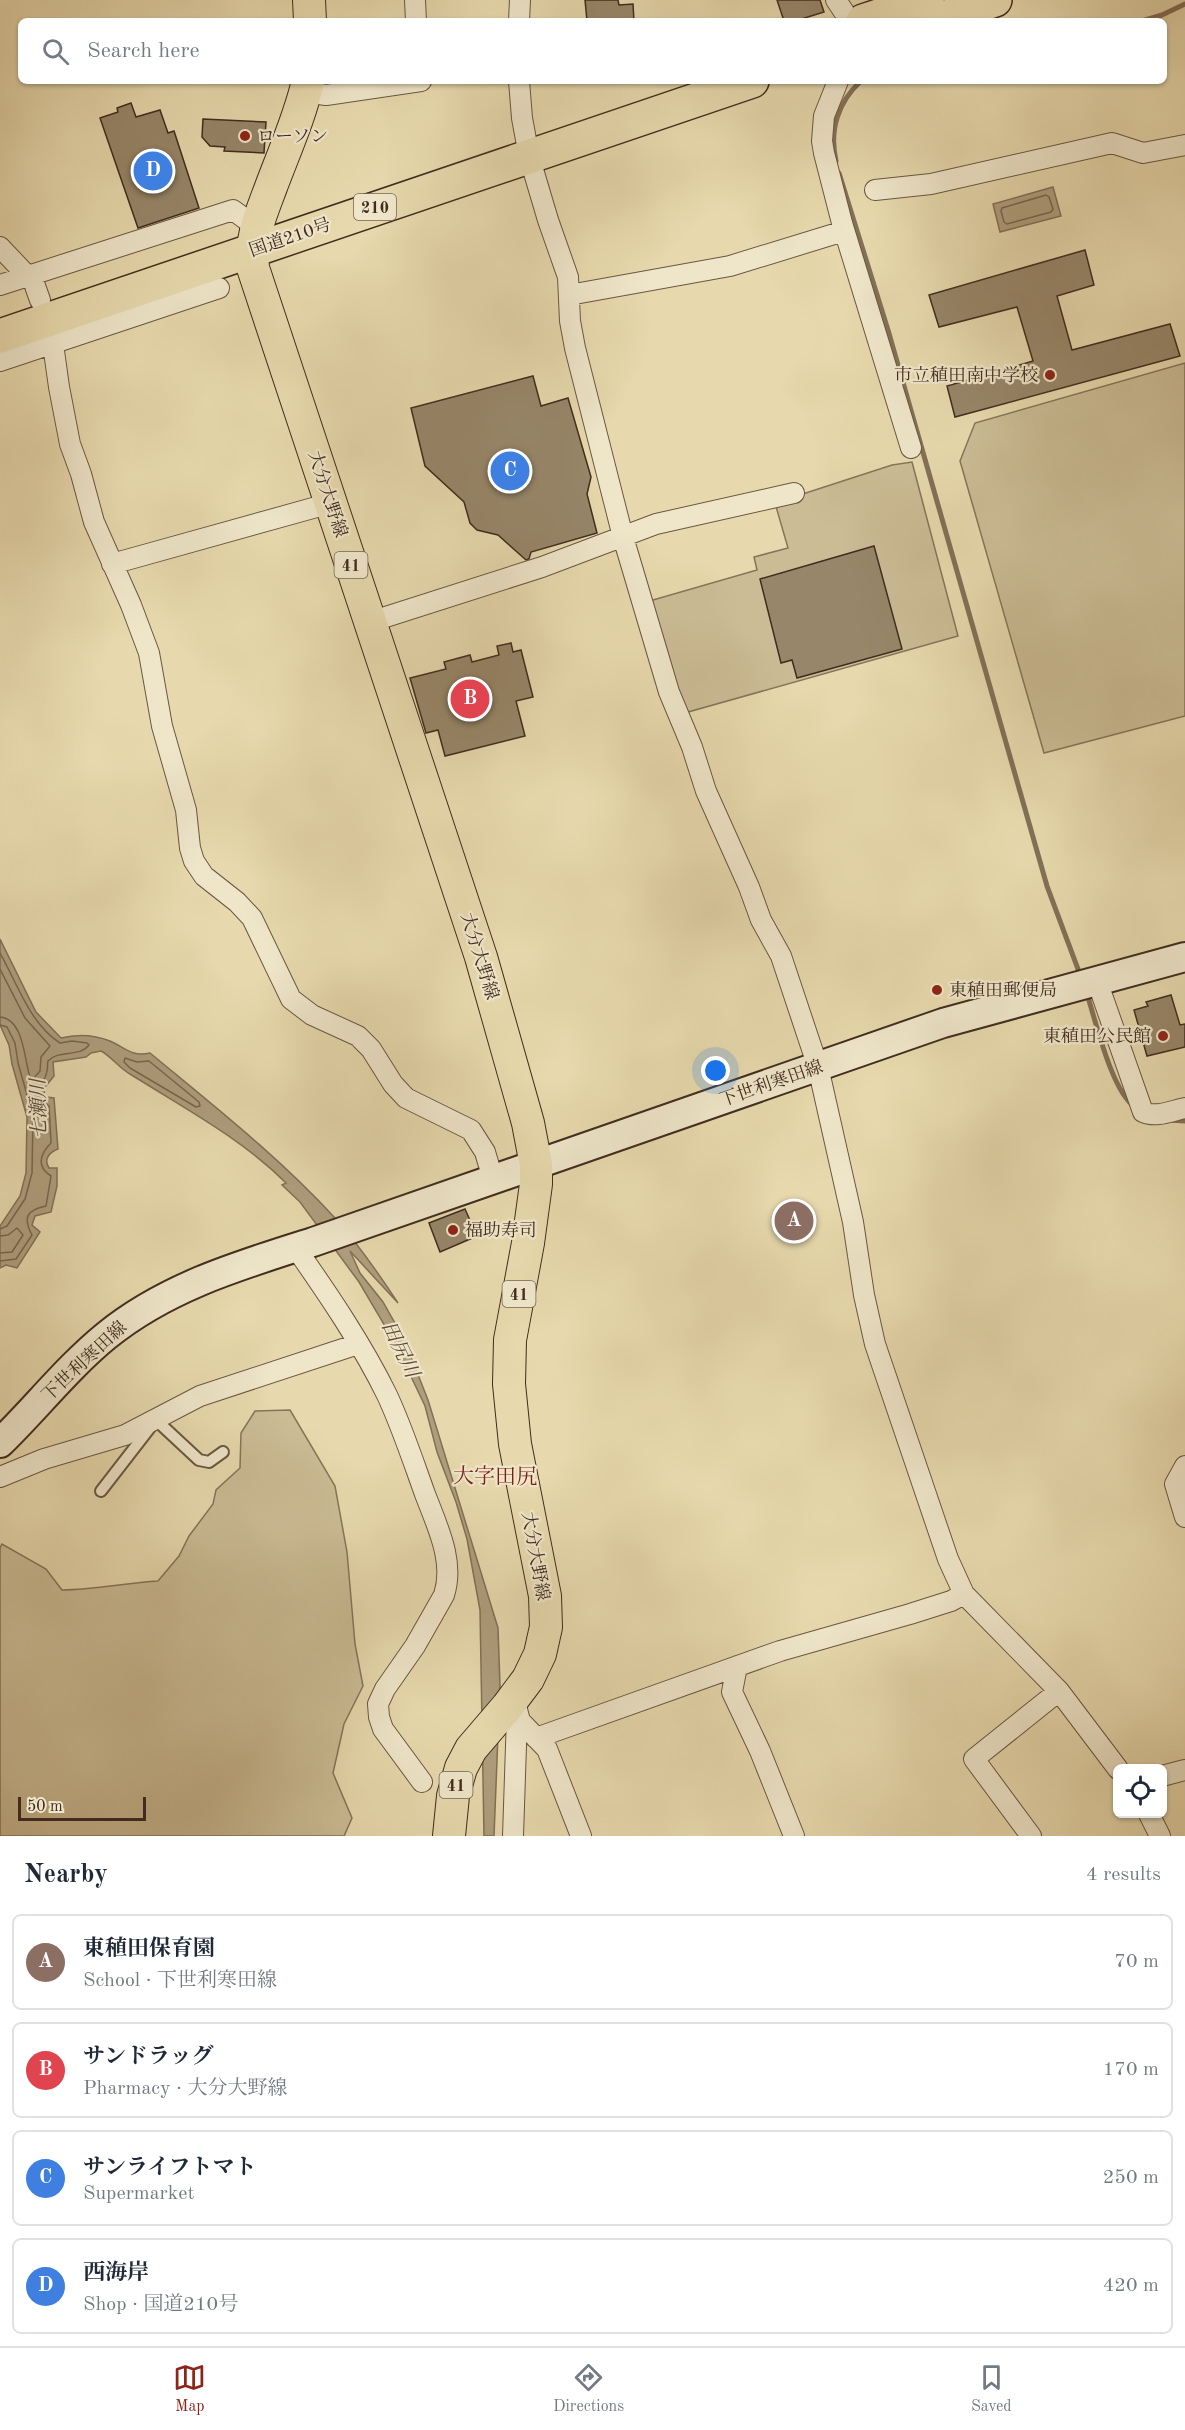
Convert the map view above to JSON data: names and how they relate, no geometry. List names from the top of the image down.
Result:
{
  "streets": {
    "highway": ["210", "国道210号"],
    "main road": ["大分大野線", "41", "下世利寒田線"]
  },
  "crossings": [
    ["国道210号", "大分大野線"],
    ["大分大野線", "下世利寒田線"]
  ],
  "districts": ["大字田尻"],
  "water": ["七瀬川", "田尻川"],
  "places": [
    "ローソン",
    "市立稙田南中学校",
    "東稙田郵便局",
    "東稙田公民館",
    "福助寿司"
  ],
  "scale_bar": "50 m",
  "page": {
    "search": "Search here",
    "pins": [
      "D",
      "C",
      "B",
      "A"
    ],
    "scale": "50 m",
    "heading": ["Nearby", "4 results"],
    "list": [
      {
        "mark": "A",
        "name": "東稙田保育園",
        "note": "School · 下世利寒田線",
        "value": "70 m"
      },
      {
        "mark": "B",
        "name": "サンドラッグ",
        "note": "Pharmacy · 大分大野線",
        "value": "170 m"
      },
      {
        "mark": "C",
        "name": "サンライフトマト",
        "note": "Supermarket",
        "value": "250 m"
      },
      {
        "mark": "D",
        "name": "西海岸",
        "note": "Shop · 国道210号",
        "value": "420 m"
      }
    ],
    "nav": ["Map", "Directions", "Saved"]
  }
}
